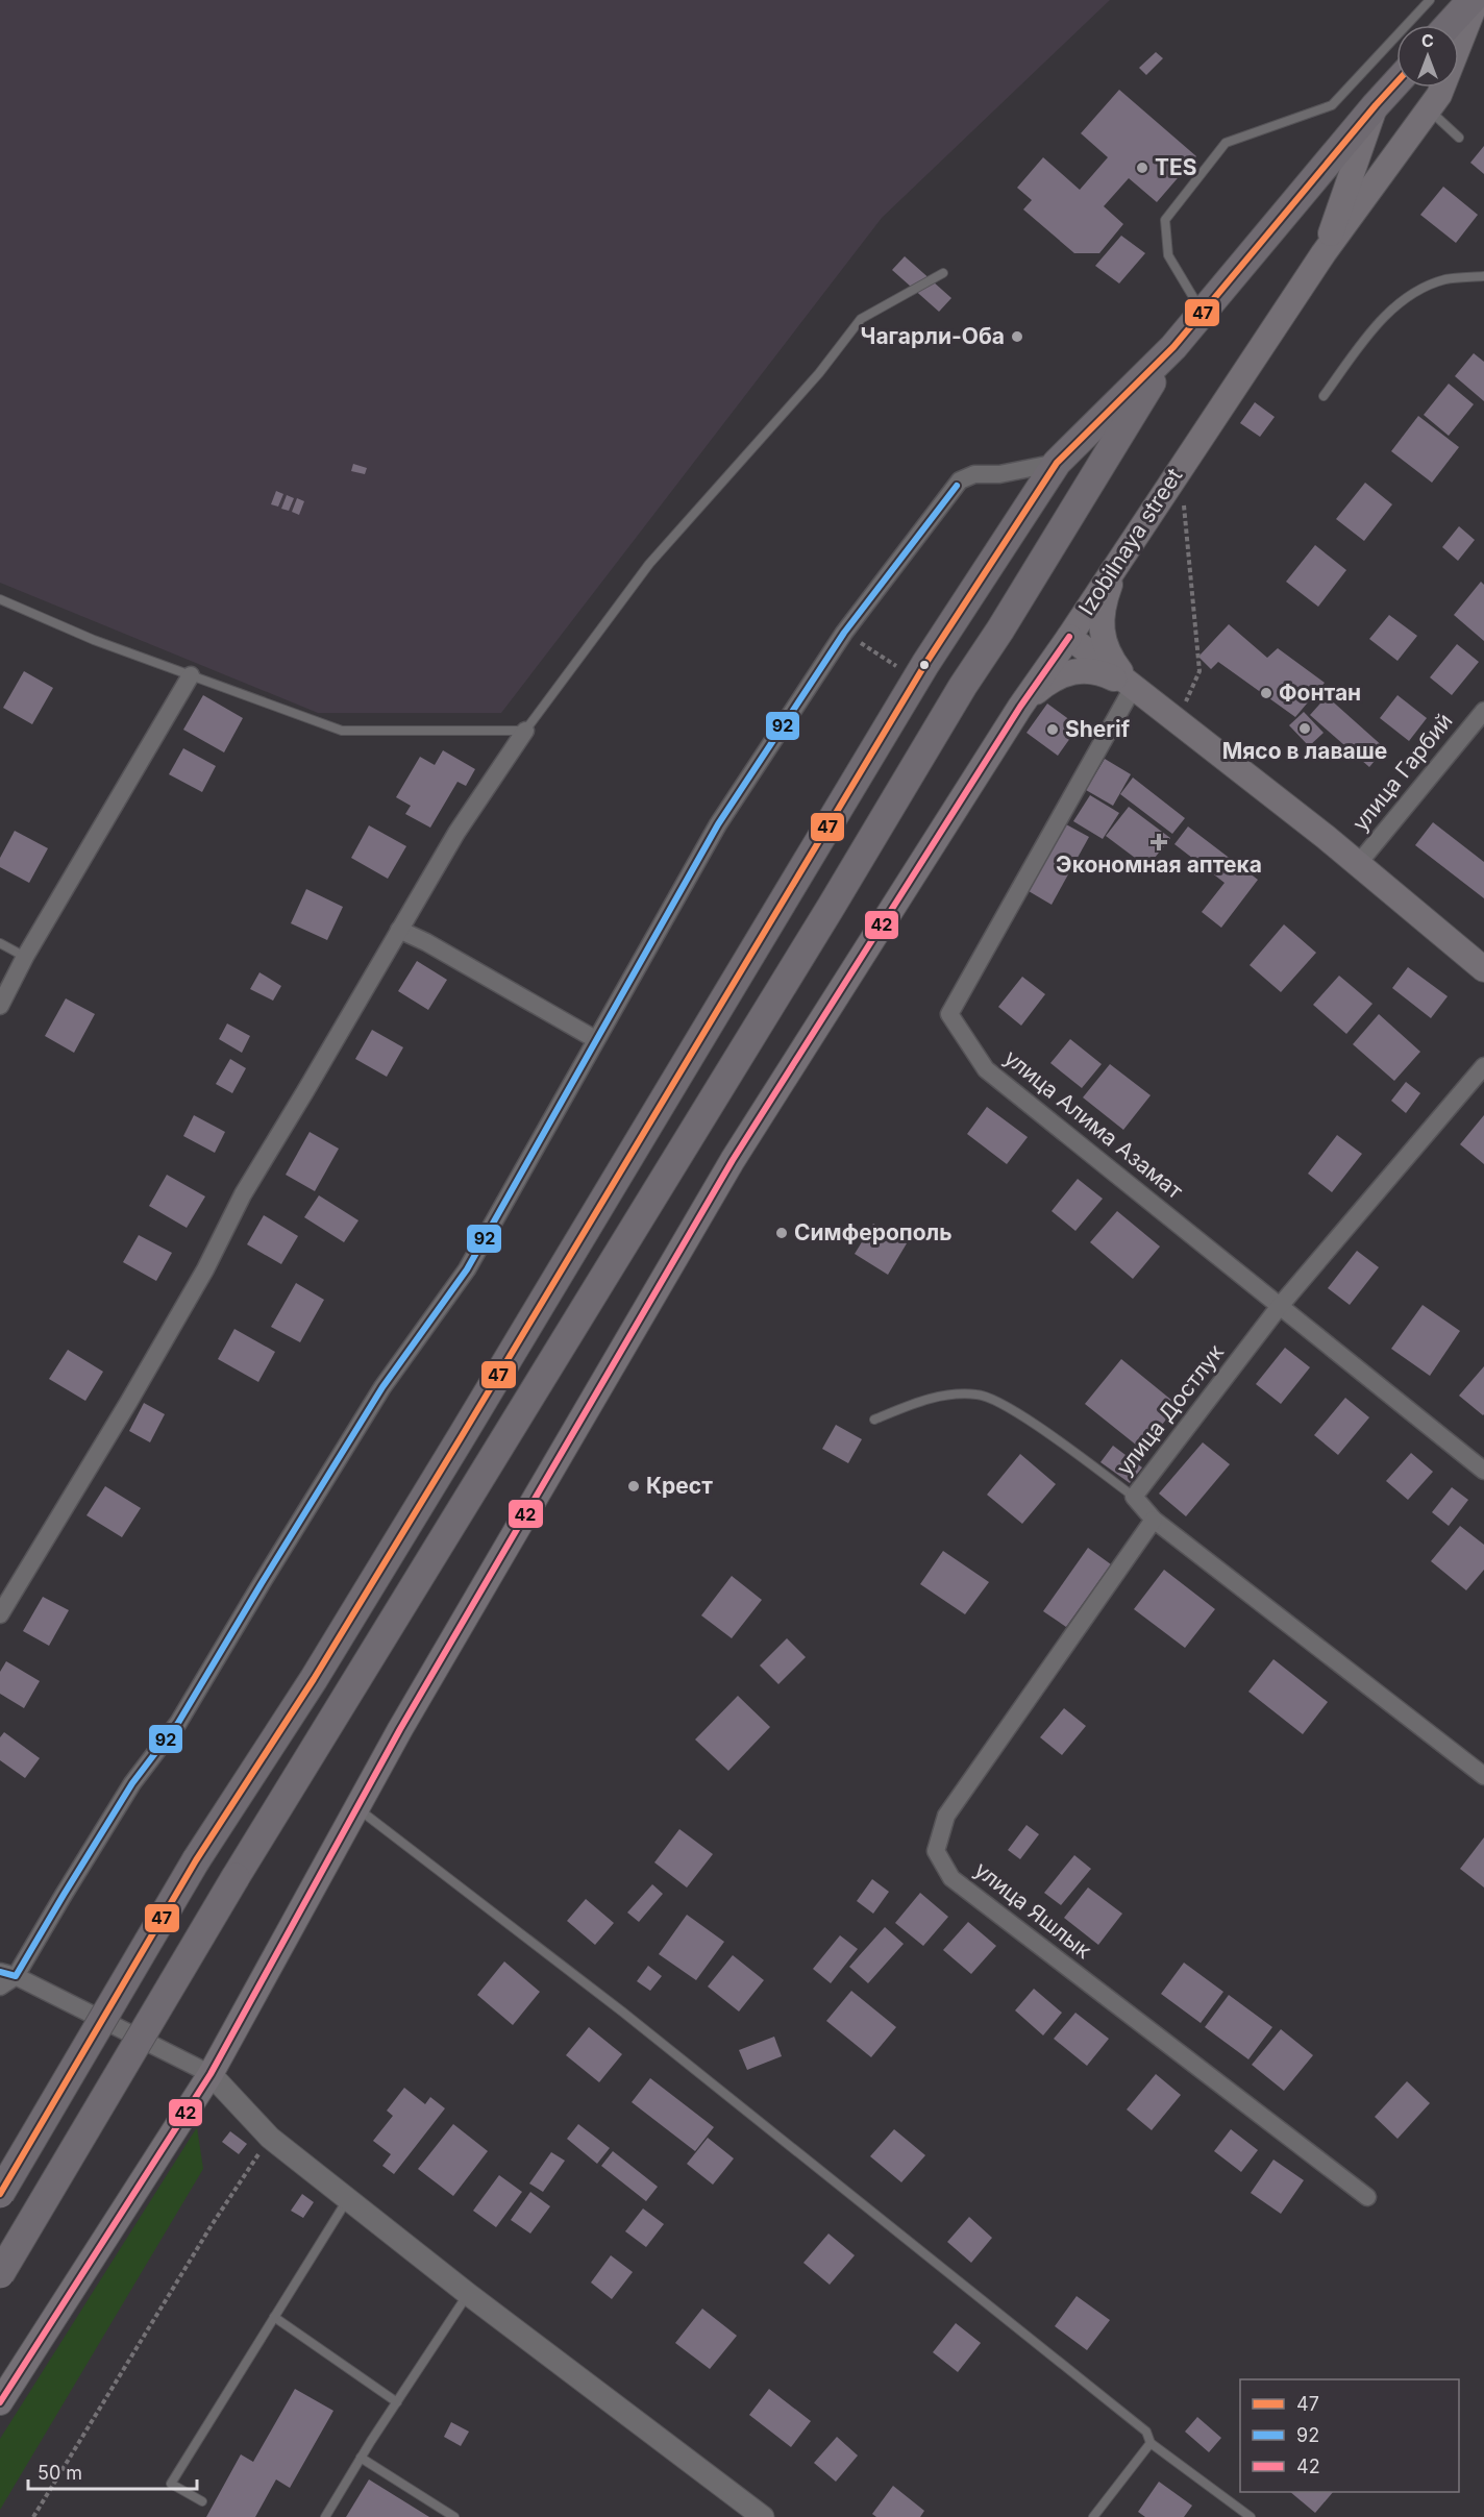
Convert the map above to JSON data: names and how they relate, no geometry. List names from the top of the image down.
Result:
{
  "streets": {
    "main road": ["Izobilnaya street"],
    "street": [
      "улица Гарбий",
      "улица Алима Азамат",
      "улица Достлук",
      "улица Яшлык"
    ]
  },
  "crossings": [
    ["Izobilnaya street", "улица Гарбий"],
    ["Izobilnaya street", "улица Алима Азамат"],
    ["улица Алима Азамат", "улица Достлук"],
    ["улица Достлук", "улица Яшлык"]
  ],
  "places": {
    "other": [
      "TES",
      "Чагарли-Оба",
      "Фонтан",
      "Мясо в лаваше",
      "Sherif",
      "Симферополь",
      "Крест"
    ],
    "health": ["Экономная аптека"]
  },
  "lines": ["transit line 47", "transit line 92", "transit line 42"],
  "legend": ["47", "92", "42"],
  "scale_bar": "50 m",
  "north": "top"
}
